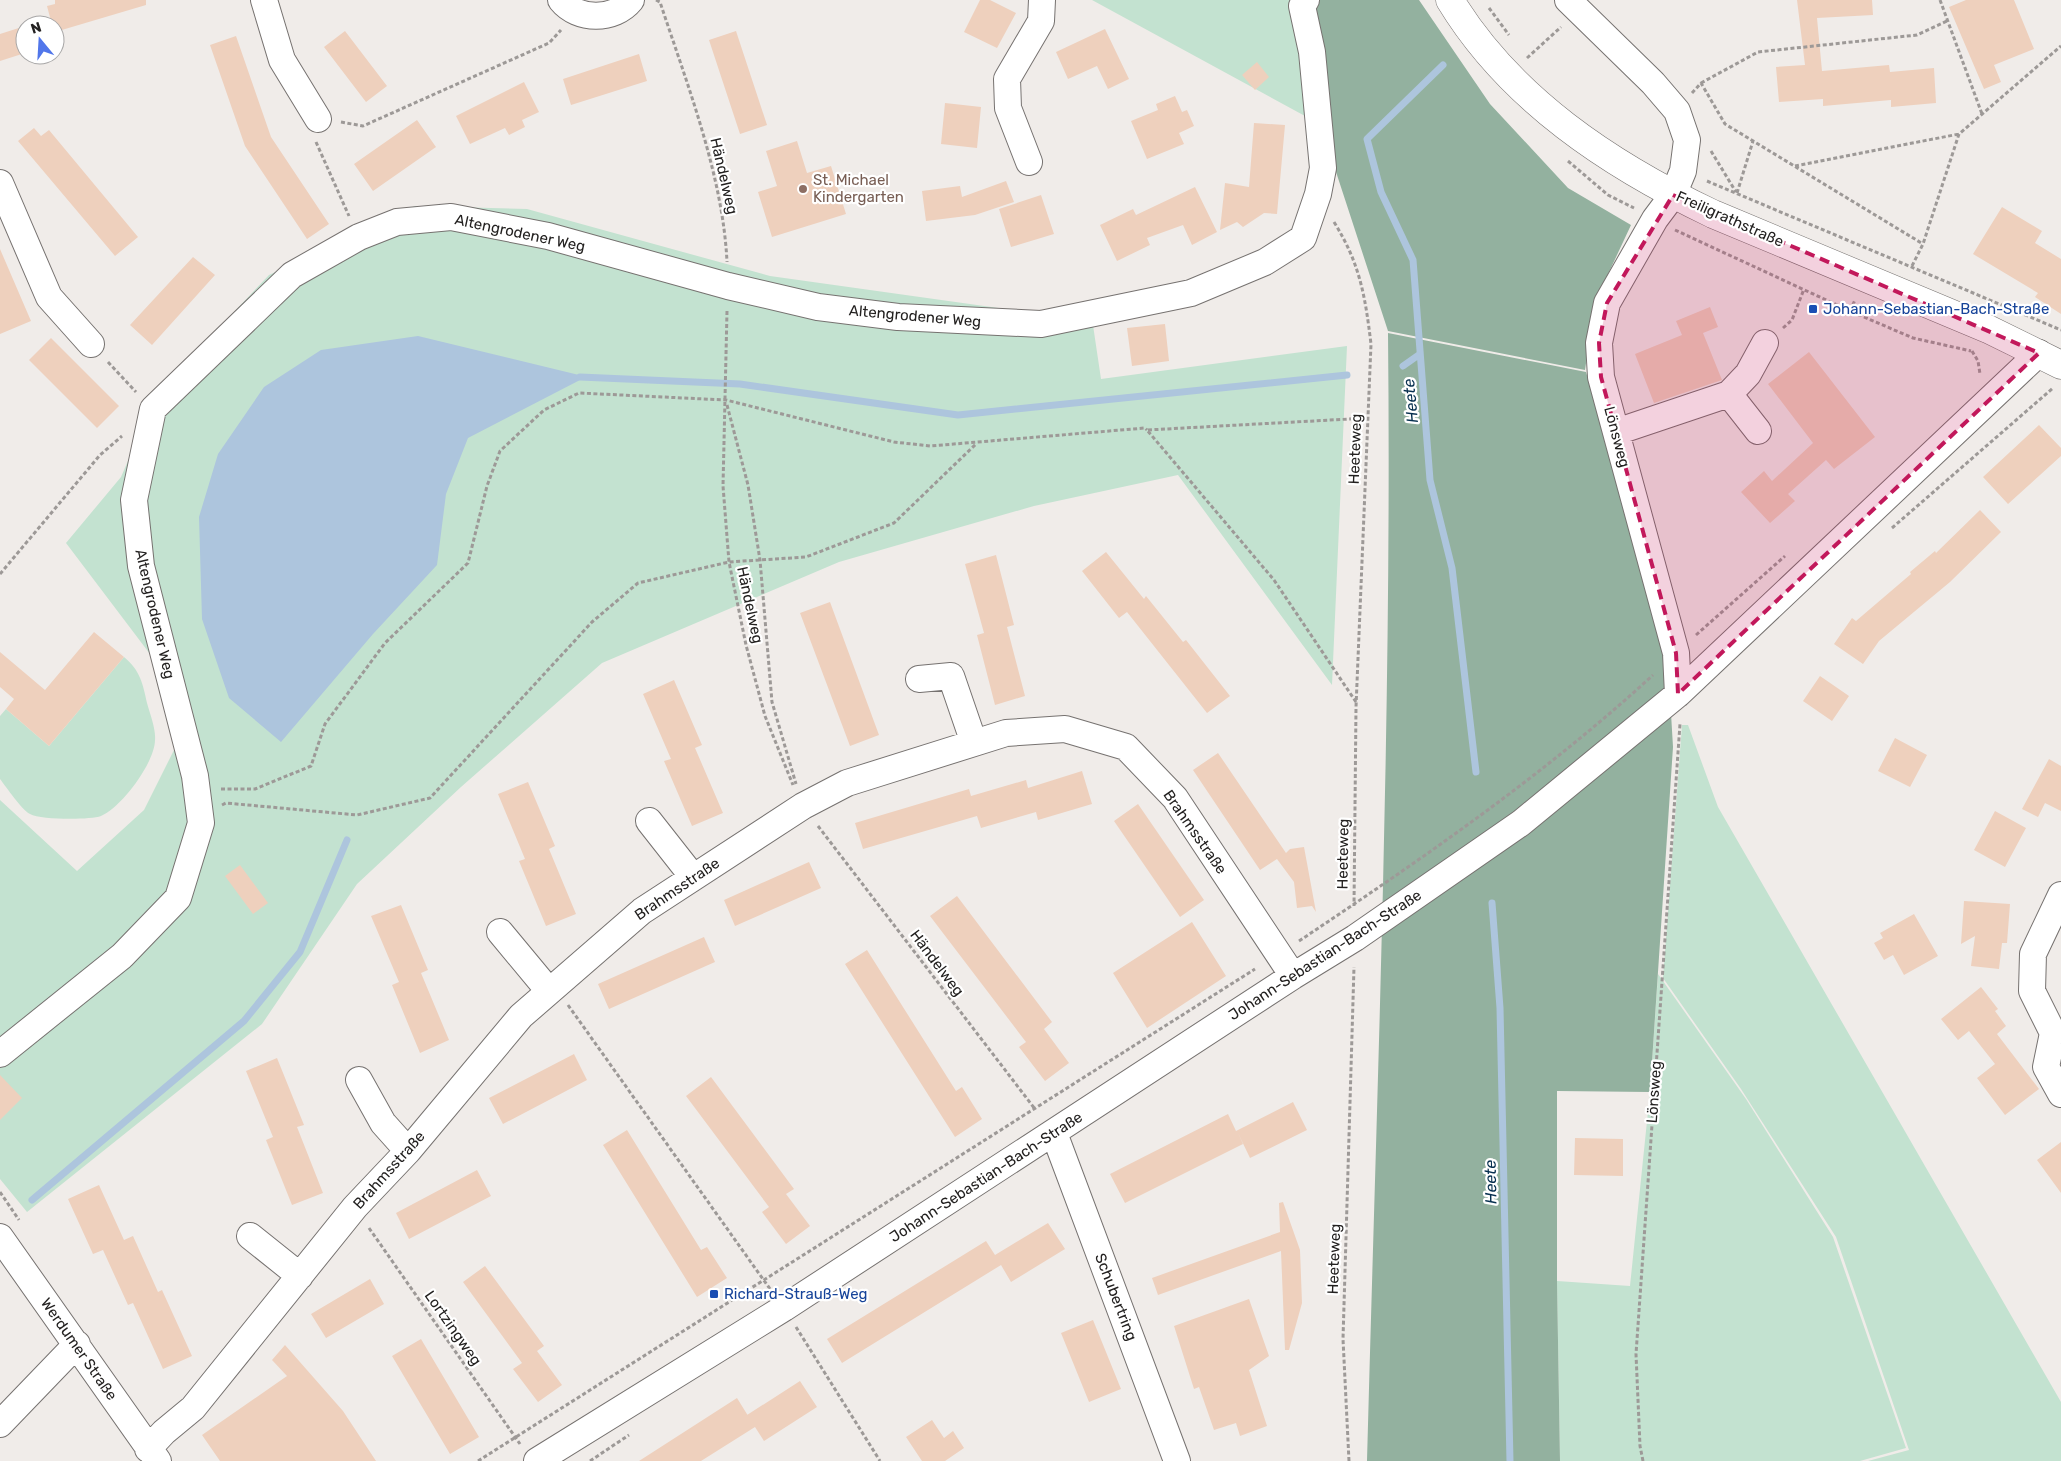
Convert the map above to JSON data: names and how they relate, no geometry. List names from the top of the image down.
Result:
{
  "streets": {
    "main road": ["Freiligrathstraße"],
    "street": [
      "Altengrodener Weg",
      "Lönsweg",
      "Brahmsstraße",
      "Johann-Sebastian-Bach-Straße",
      "Schubertring",
      "Werdumer Straße"
    ],
    "path": ["Händelweg", "Heeteweg", "Lortzingweg"]
  },
  "crossings": [
    ["Händelweg", "Altengrodener Weg"],
    ["Händelweg", "Brahmsstraße"],
    ["Händelweg", "Johann-Sebastian-Bach-Straße"],
    ["Händelweg", "Schubertring"],
    ["Freiligrathstraße", "Lönsweg"],
    ["Freiligrathstraße", "Johann-Sebastian-Bach-Straße"],
    ["Lönsweg", "Johann-Sebastian-Bach-Straße"],
    ["Heeteweg", "Johann-Sebastian-Bach-Straße"],
    ["Brahmsstraße", "Johann-Sebastian-Bach-Straße"],
    ["Brahmsstraße", "Lortzingweg"],
    ["Brahmsstraße", "Werdumer Straße"],
    ["Johann-Sebastian-Bach-Straße", "Schubertring"],
    ["Johann-Sebastian-Bach-Straße", "Lortzingweg"]
  ],
  "water": ["Heete"],
  "places": {
    "other": ["St. Michael Kindergarten"],
    "transit": ["Johann-Sebastian-Bach-Straße", "Richard-Strauß-Weg"]
  },
  "north": "top"
}
